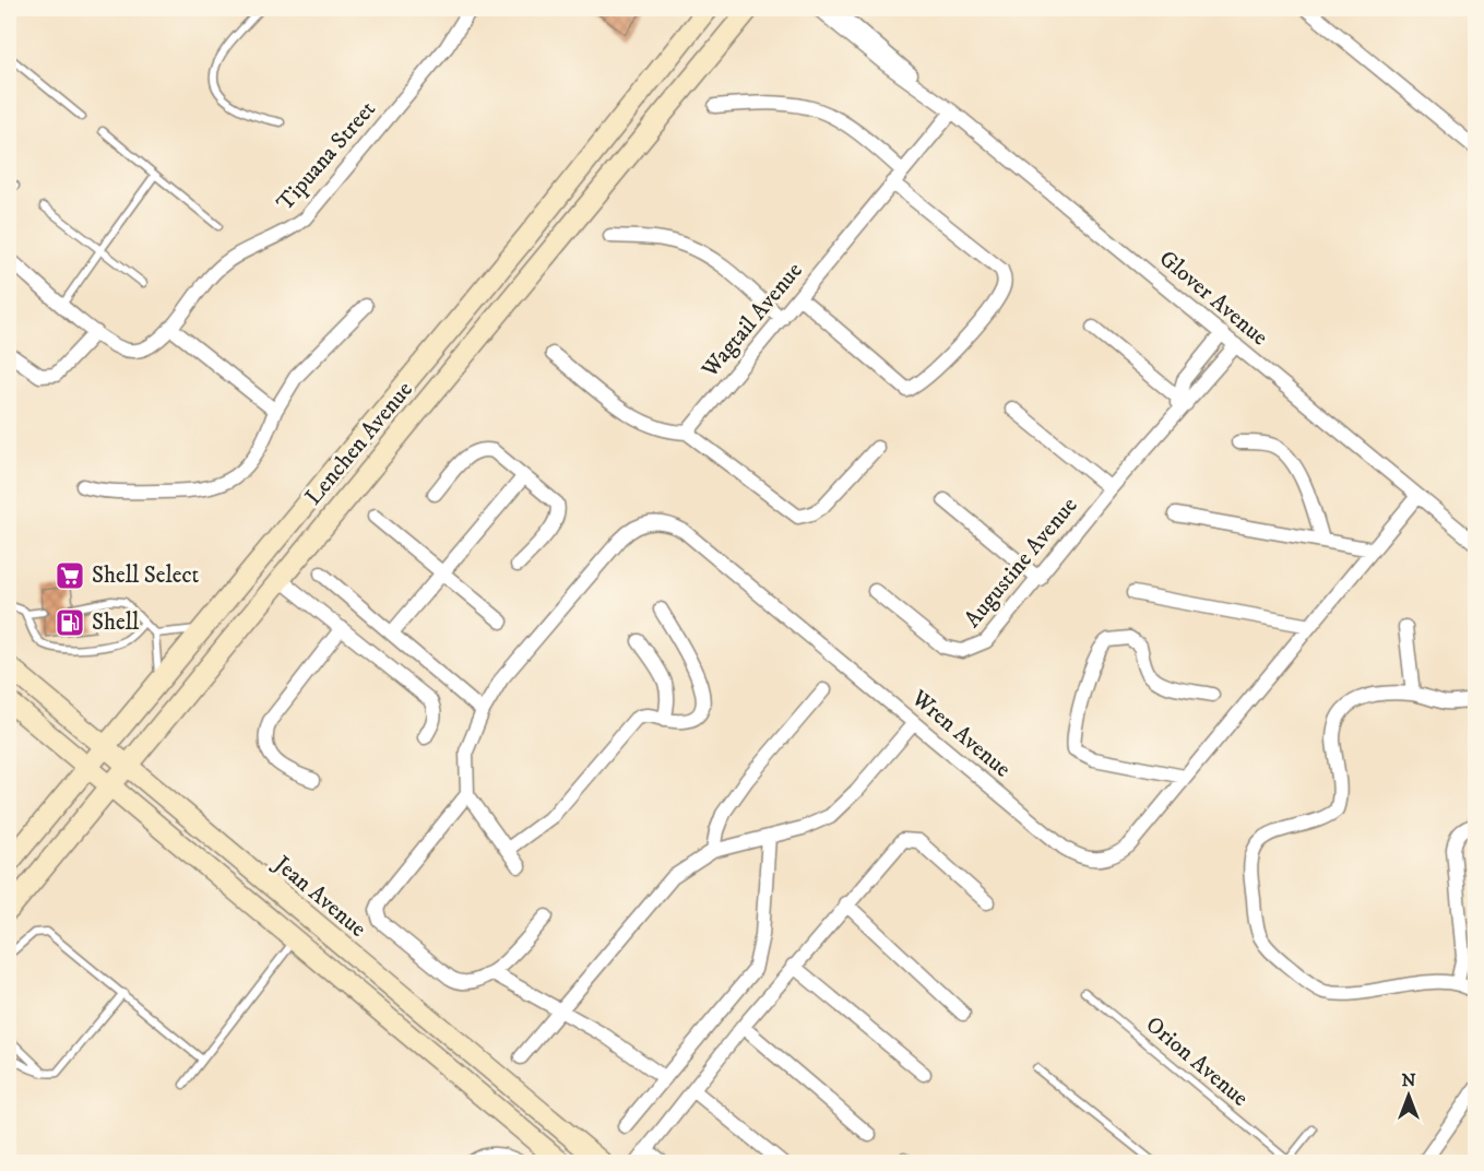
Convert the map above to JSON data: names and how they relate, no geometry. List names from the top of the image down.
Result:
{
  "streets": {
    "main road": ["Lenchen Avenue", "Jean Avenue"],
    "street": [
      "Tipuana Street",
      "Glover Avenue",
      "Wagtail Avenue",
      "Augustine Avenue",
      "Wren Avenue"
    ],
    "lane": ["Orion Avenue"]
  },
  "crossings": [
    ["Glover Avenue", "Wagtail Avenue"],
    ["Glover Avenue", "Augustine Avenue"],
    ["Glover Avenue", "Wren Avenue"],
    ["Lenchen Avenue", "Jean Avenue"]
  ],
  "places": {
    "supermarket": ["Shell Select"],
    "fuel station": ["Shell"]
  },
  "north": "top"
}
